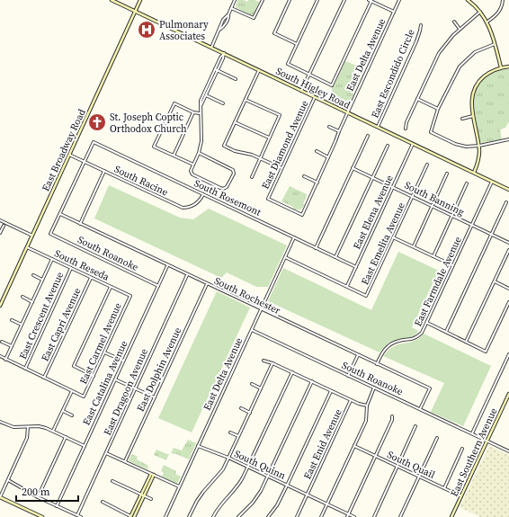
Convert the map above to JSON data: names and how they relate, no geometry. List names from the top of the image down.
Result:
{
  "streets": {
    "main road": ["South Higley Road", "East Broadway Road", "East Southern Avenue"],
    "street": [
      "East Delta Avenue",
      "East Escondido Circle",
      "East Diamond Avenue",
      "South Racine",
      "South Rosemont",
      "South Banning",
      "East Elena Avenue",
      "East Emelita Avenue",
      "South Roanoke",
      "South Reseda",
      "East Farmdale Avenue",
      "South Rochester",
      "East Crescent Avenue",
      "East Capri Avenue",
      "East Carmel Avenue",
      "East Dolphin Avenue",
      "East Catalina Avenue",
      "East Dragoon Avenue",
      "East Enid Avenue",
      "South Quinn",
      "South Quail"
    ]
  },
  "crossings": [
    ["East Delta Avenue", "South Higley Road"],
    ["East Delta Avenue", "East Diamond Avenue"],
    ["East Delta Avenue", "South Rosemont"],
    ["East Delta Avenue", "South Roanoke"],
    ["East Delta Avenue", "South Rochester"],
    ["East Delta Avenue", "South Quinn"],
    ["East Escondido Circle", "South Higley Road"],
    ["South Higley Road", "East Diamond Avenue"],
    ["South Higley Road", "East Broadway Road"],
    ["South Higley Road", "East Elena Avenue"],
    ["South Higley Road", "East Farmdale Avenue"],
    ["East Broadway Road", "South Racine"],
    ["East Broadway Road", "South Reseda"],
    ["South Racine", "South Rosemont"],
    ["South Rosemont", "East Elena Avenue"],
    ["South Banning", "East Elena Avenue"],
    ["South Banning", "East Emelita Avenue"],
    ["South Banning", "East Farmdale Avenue"],
    ["East Elena Avenue", "East Emelita Avenue"],
    ["South Roanoke", "South Rochester"],
    ["South Roanoke", "East Catalina Avenue"],
    ["South Roanoke", "East Southern Avenue"],
    ["South Reseda", "East Crescent Avenue"],
    ["South Reseda", "East Capri Avenue"],
    ["South Reseda", "East Carmel Avenue"],
    ["East Farmdale Avenue", "South Rochester"],
    ["South Rochester", "East Dolphin Avenue"],
    ["South Rochester", "East Catalina Avenue"],
    ["South Rochester", "East Dragoon Avenue"],
    ["East Enid Avenue", "South Quinn"],
    ["East Southern Avenue", "South Quail"]
  ],
  "places": {
    "hospital": ["Pulmonary Associates"],
    "church": ["St. Joseph Coptic Orthodox Church"]
  },
  "scale_bar": "200 m"
}
